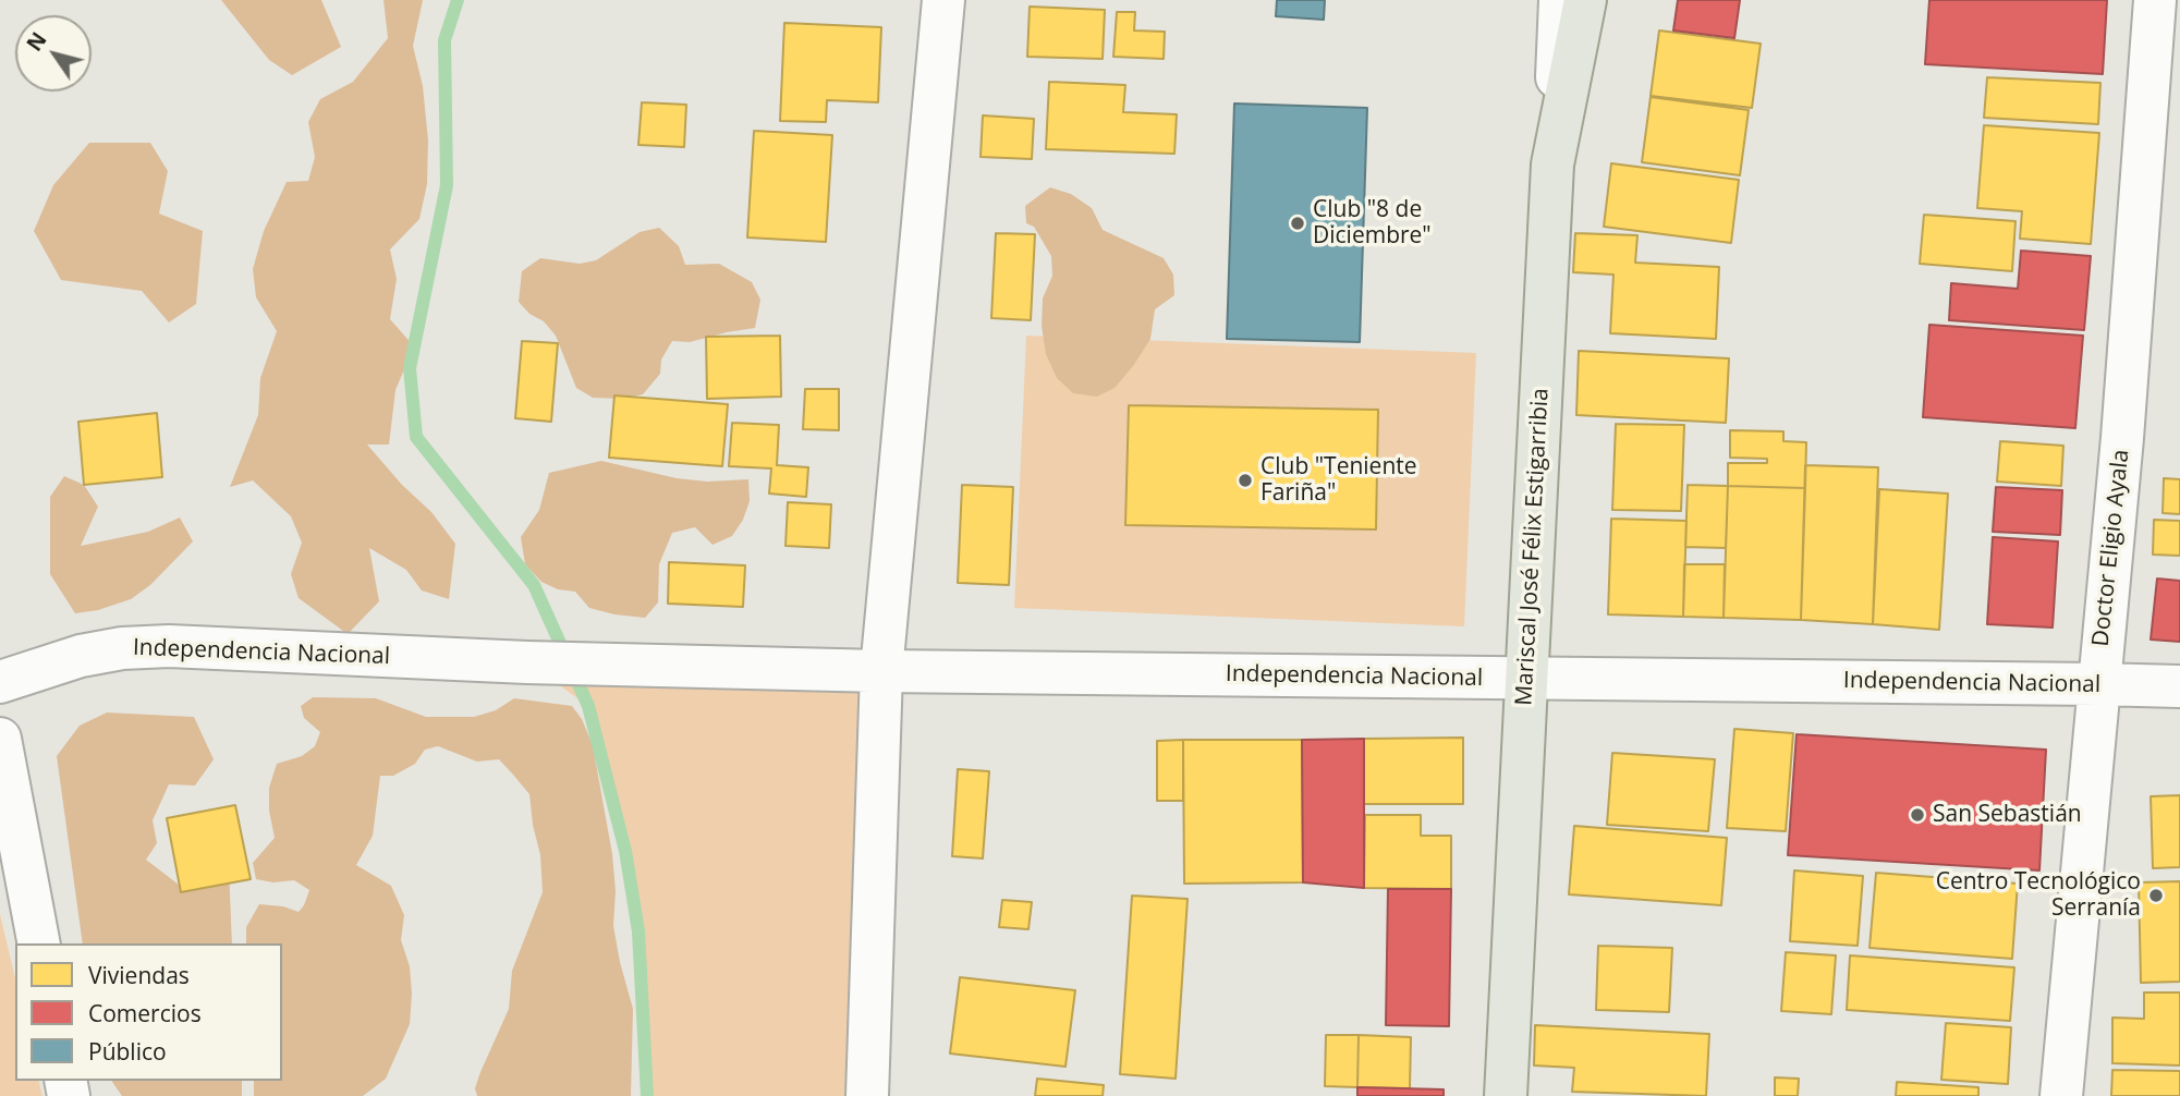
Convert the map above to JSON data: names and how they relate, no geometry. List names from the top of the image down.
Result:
{
  "streets": {
    "main road": ["Mariscal José Félix Estigarribia"],
    "street": ["Doctor Eligio Ayala", "Independencia Nacional"]
  },
  "crossings": [
    ["Mariscal José Félix Estigarribia", "Independencia Nacional"],
    ["Doctor Eligio Ayala", "Independencia Nacional"]
  ],
  "places": [
    "Club \"8 de Diciembre\"",
    "Club \"Teniente Fariña\"",
    "San Sebastián",
    "Centro Tecnológico Serranía"
  ],
  "legend": ["Viviendas", "Comercios", "Público"],
  "north": "top left"
}
